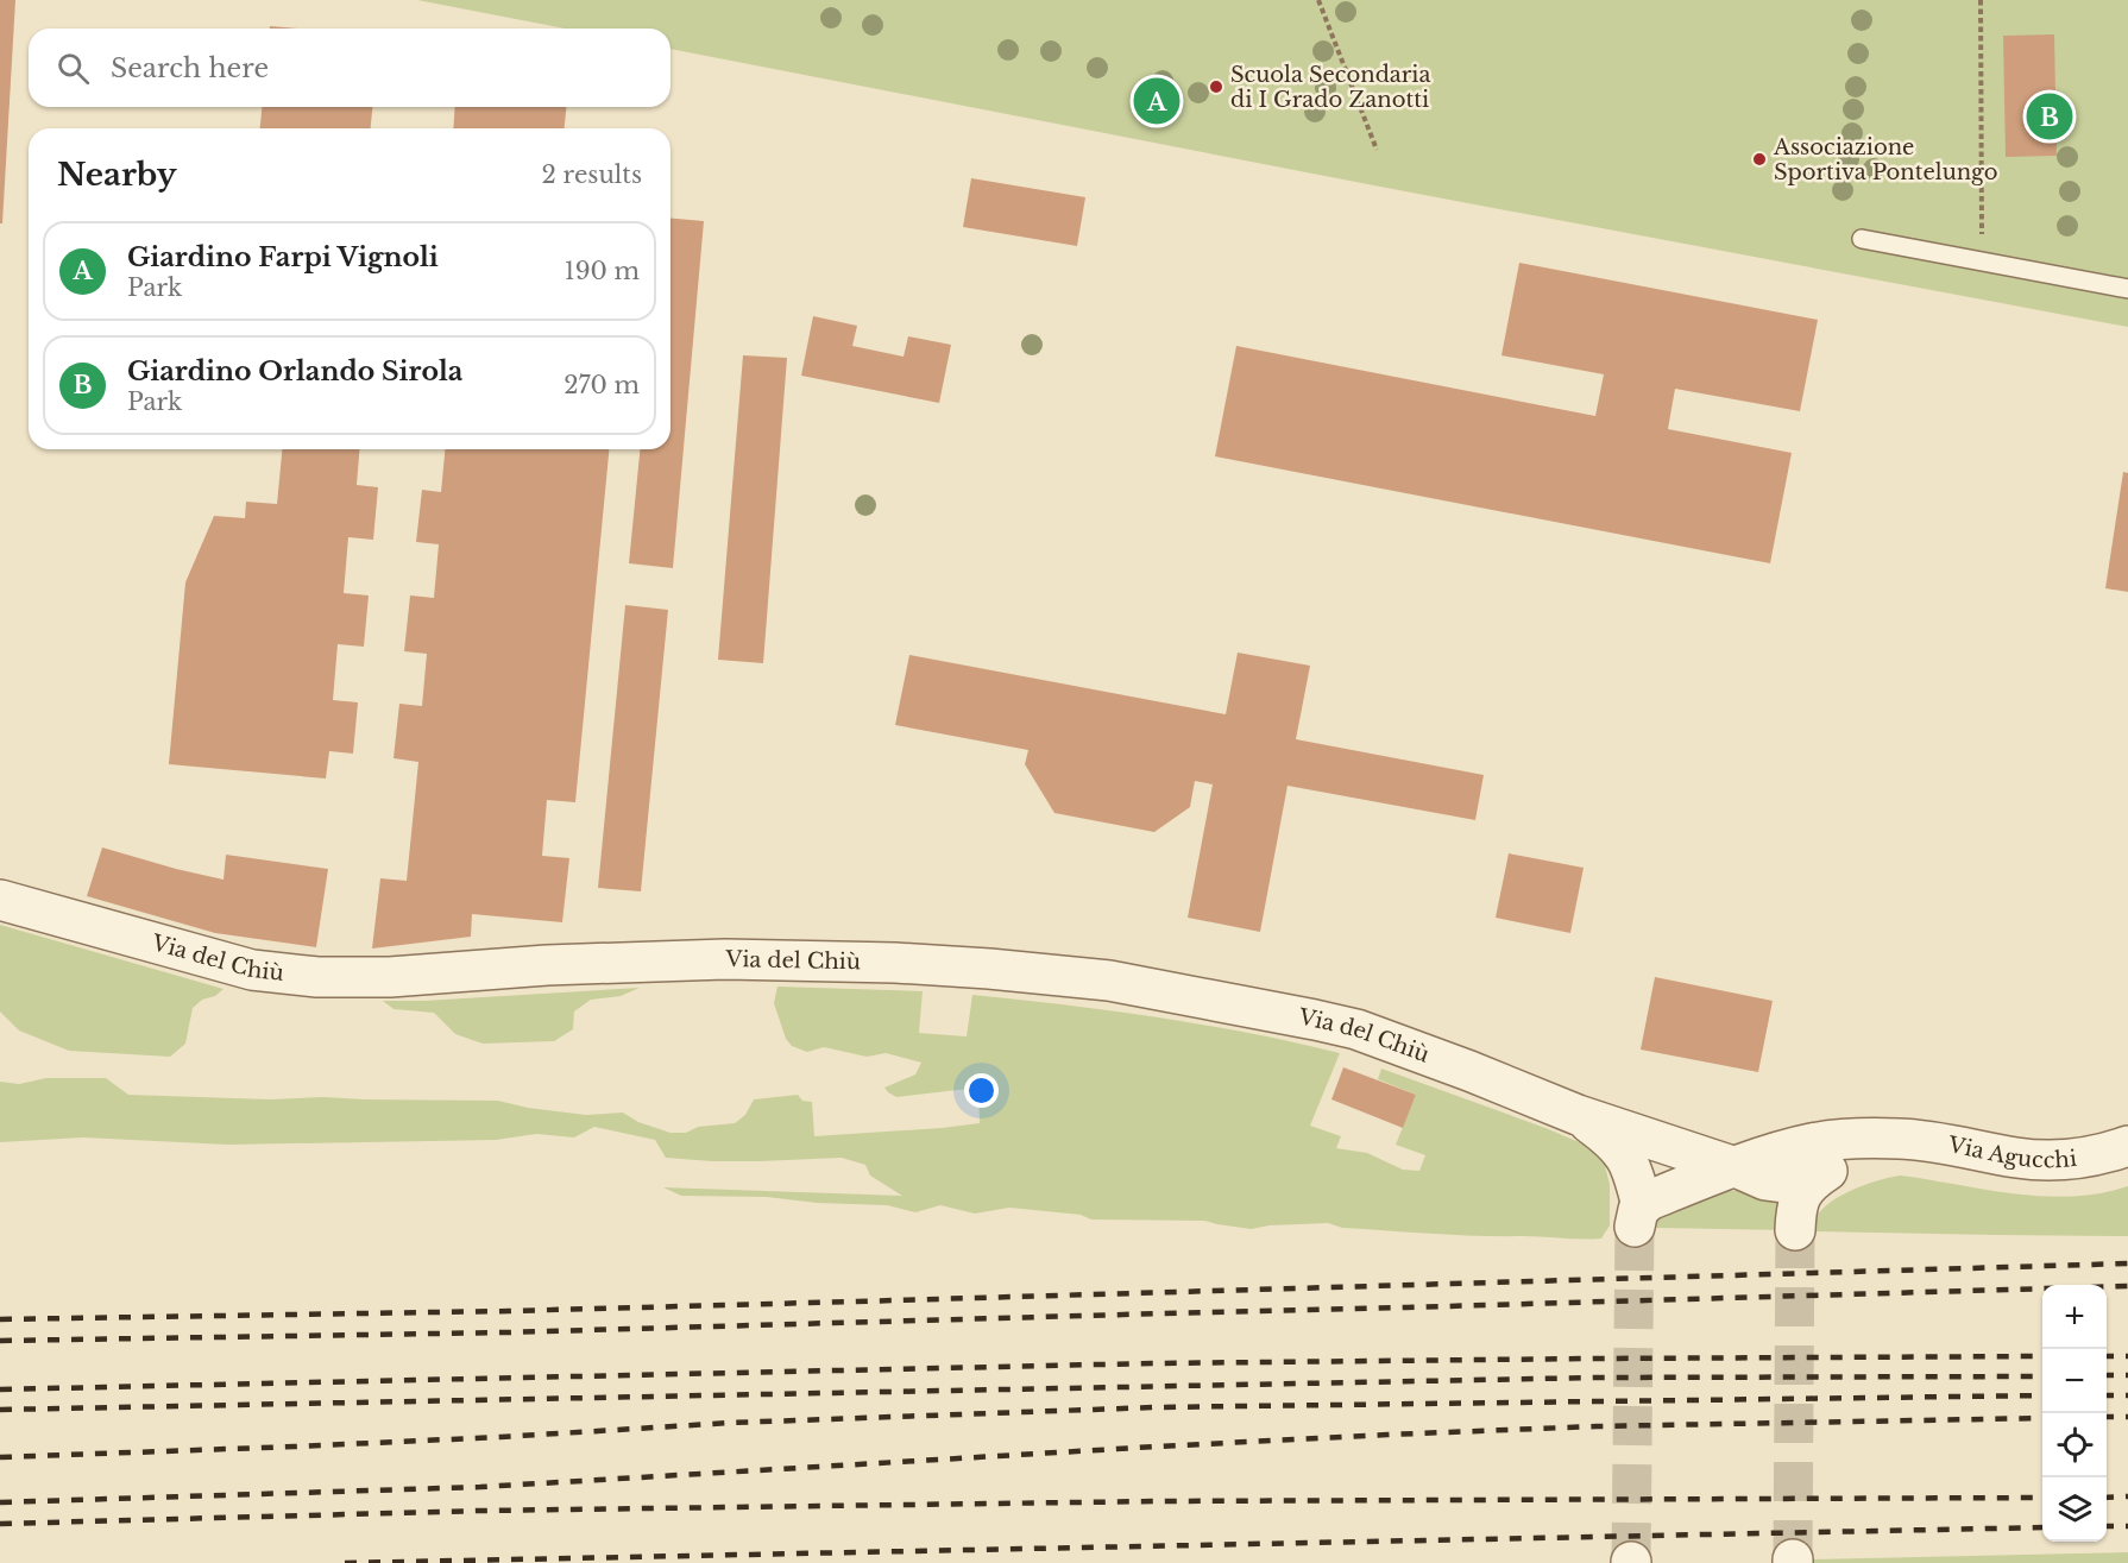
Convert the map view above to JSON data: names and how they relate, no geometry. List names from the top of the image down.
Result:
{
  "streets": {
    "street": ["Via del Chiù", "Via Agucchi"]
  },
  "crossings": [
    ["Via del Chiù", "Via Agucchi"]
  ],
  "places": ["Scuola Secondaria di I Grado Zanotti", "Associazione Sportiva Pontelungo"],
  "page": {
    "search": "Search here",
    "pins": ["A", "B"],
    "heading": ["Nearby", "2 results"],
    "list": [
      {
        "mark": "A",
        "name": "Giardino Farpi Vignoli",
        "note": "Park",
        "value": "190 m"
      },
      {
        "mark": "B",
        "name": "Giardino Orlando Sirola",
        "note": "Park",
        "value": "270 m"
      }
    ],
    "map_buttons": ["+", "−"]
  }
}
